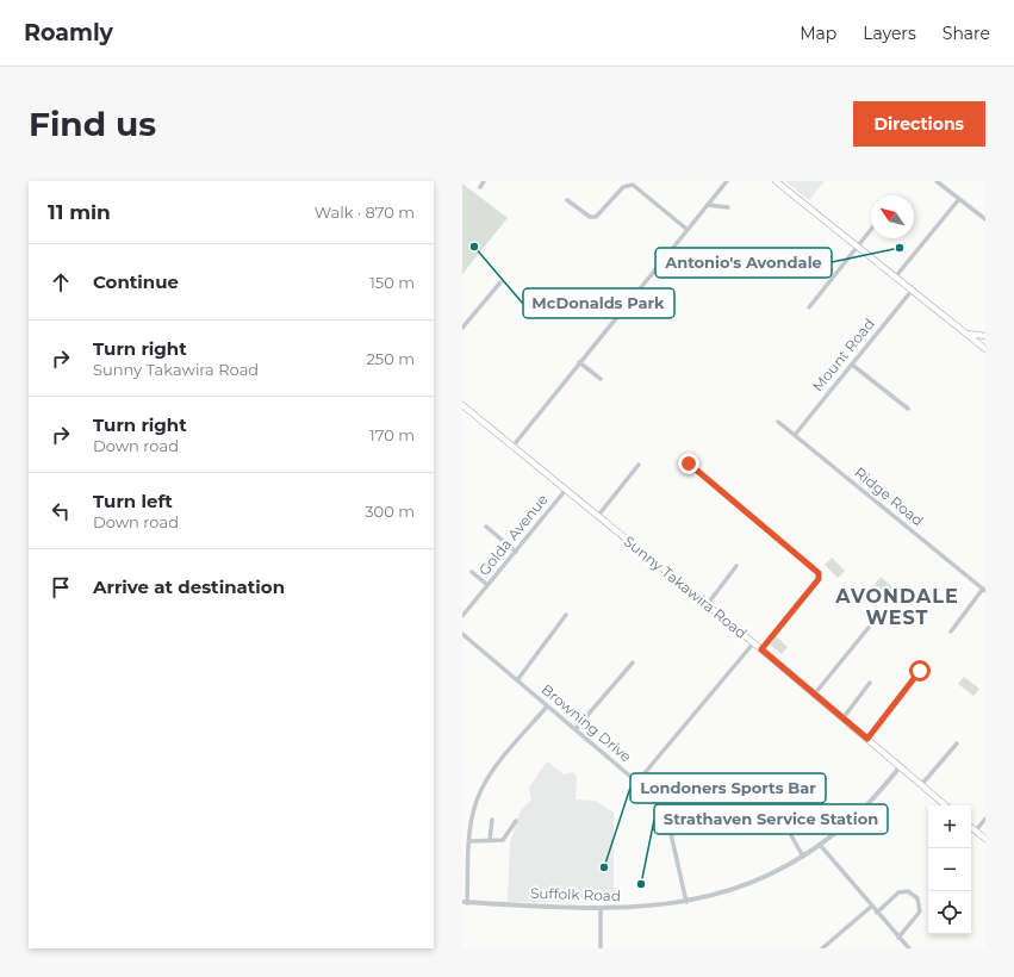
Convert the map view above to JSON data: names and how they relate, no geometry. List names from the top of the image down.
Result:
{
  "streets": {
    "main road": ["Sunny Takawira Road"],
    "street": [
      "Mount Road",
      "Ridge Road",
      "Golda Avenue",
      "Browning Drive",
      "Suffolk Road"
    ]
  },
  "crossings": [
    ["Mount Road", "Ridge Road"],
    ["Golda Avenue", "Sunny Takawira Road"],
    ["Sunny Takawira Road", "Suffolk Road"],
    ["Browning Drive", "Suffolk Road"]
  ],
  "districts": ["AVONDALE WEST"],
  "places": [
    "McDonalds Park",
    "Antonio's Avondale",
    "Londoners Sports Bar",
    "Strathaven Service Station"
  ],
  "north": "top left",
  "page": {
    "header": "Roamly",
    "nav": ["Map", "Layers", "Share"],
    "buttons": "Directions",
    "title": "Find us",
    "heading": ["11 min", "Walk · 870 m"],
    "list": [
      ["Continue", "150 m"],
      ["Turn right", "Sunny Takawira Road", "250 m"],
      ["Turn right", "Down road", "170 m"],
      ["Turn left", "Down road", "300 m"],
      "Arrive at destination"
    ],
    "map_buttons": ["+", "−"]
  }
}
